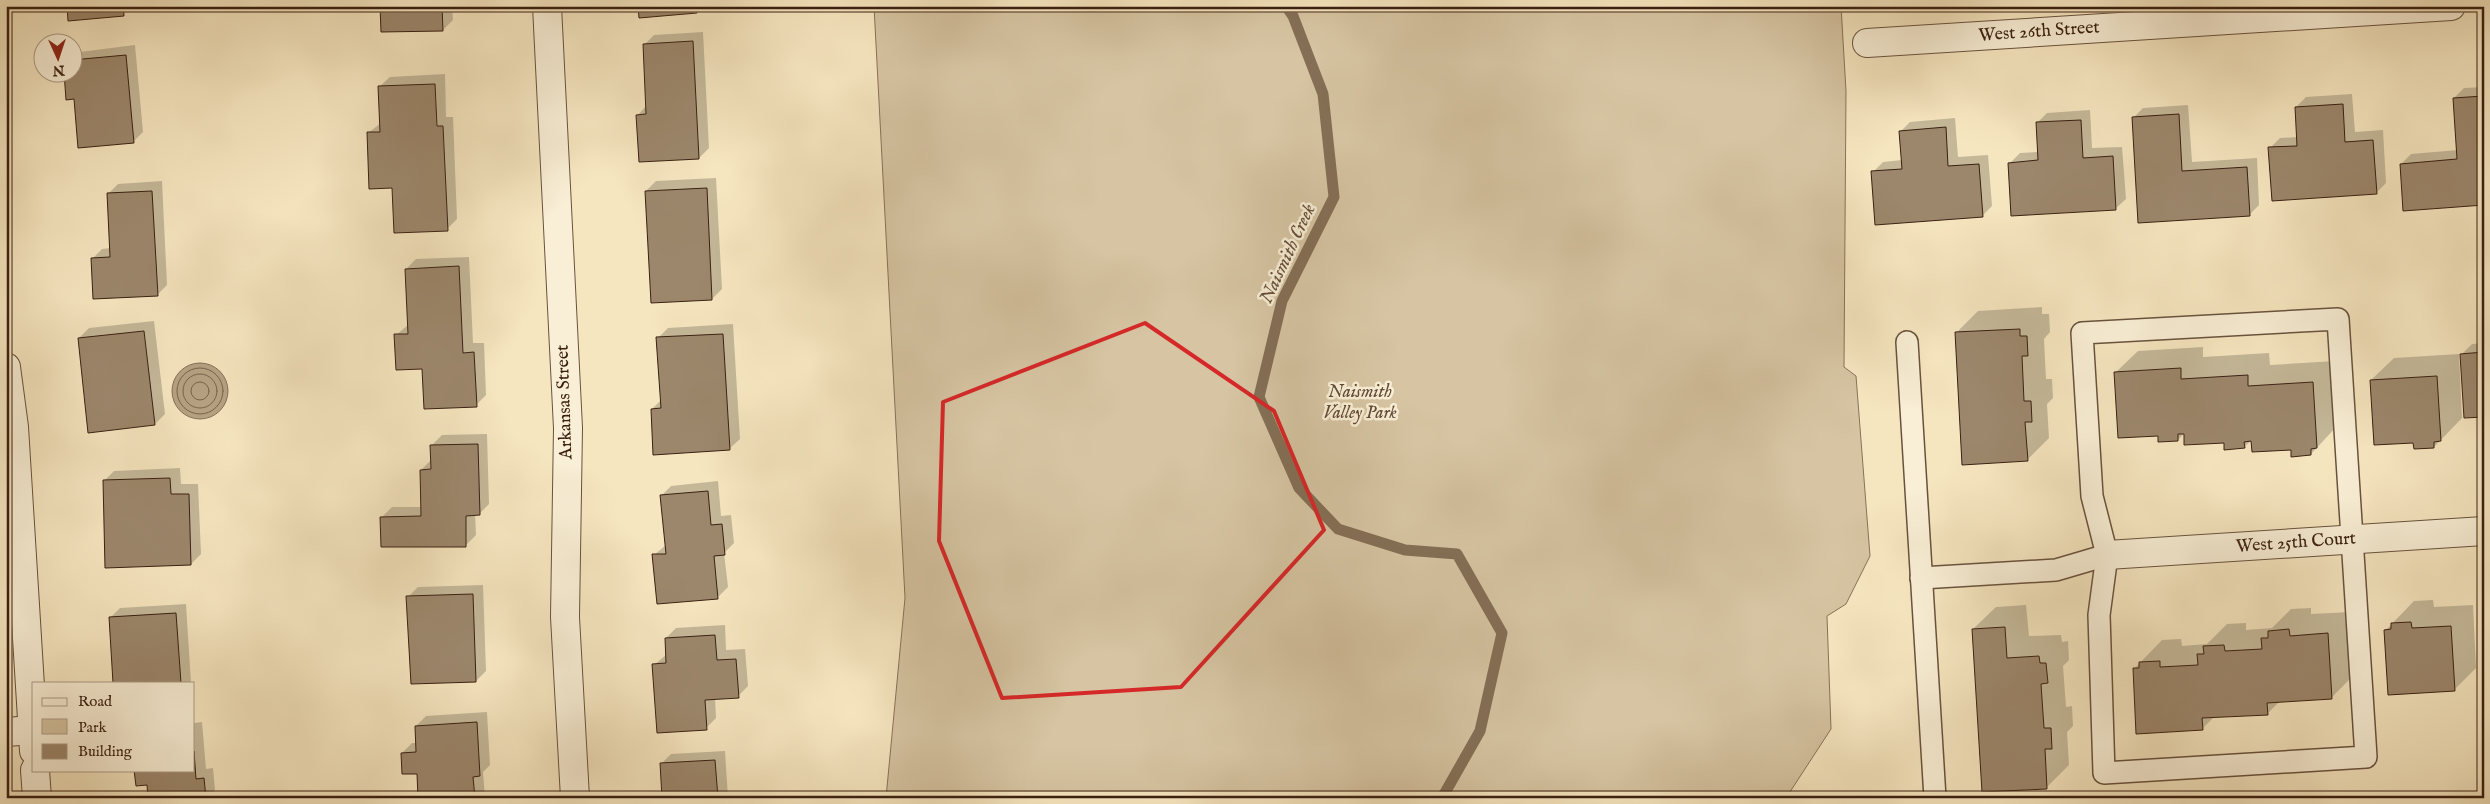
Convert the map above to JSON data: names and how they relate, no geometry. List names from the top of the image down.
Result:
{
  "streets": {
    "street": ["West 26th Street", "Arkansas Street", "West 25th Court"]
  },
  "water": ["Naismith Creek"],
  "parks": ["Naismith Valley Park"],
  "legend": ["Road", "Park", "Building"],
  "north": "bottom"
}
